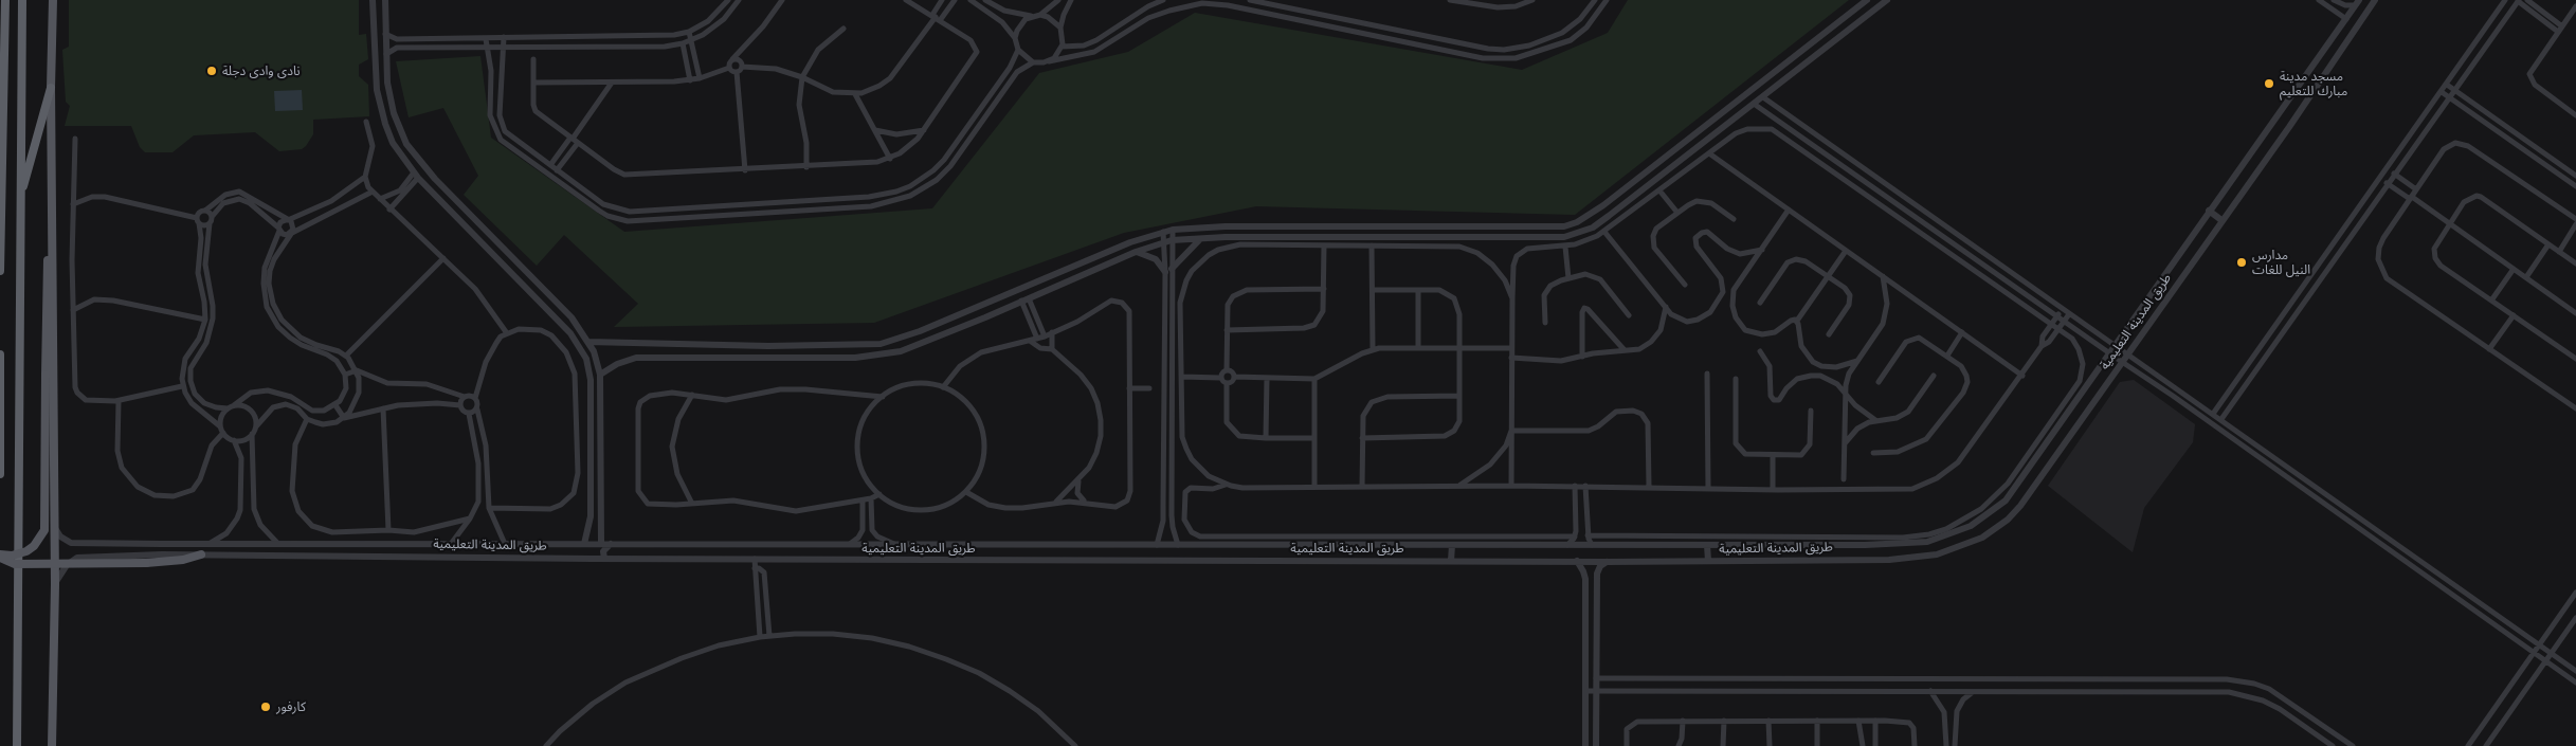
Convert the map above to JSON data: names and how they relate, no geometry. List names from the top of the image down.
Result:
{
  "streets": {
    "street": ["طريق المدينة التعليمية"]
  },
  "places": [
    "نادى وادى دجلة",
    "مسجد مدينة مبارك للتعليم",
    "مدارس النيل للغات",
    "كارفور"
  ]
}
